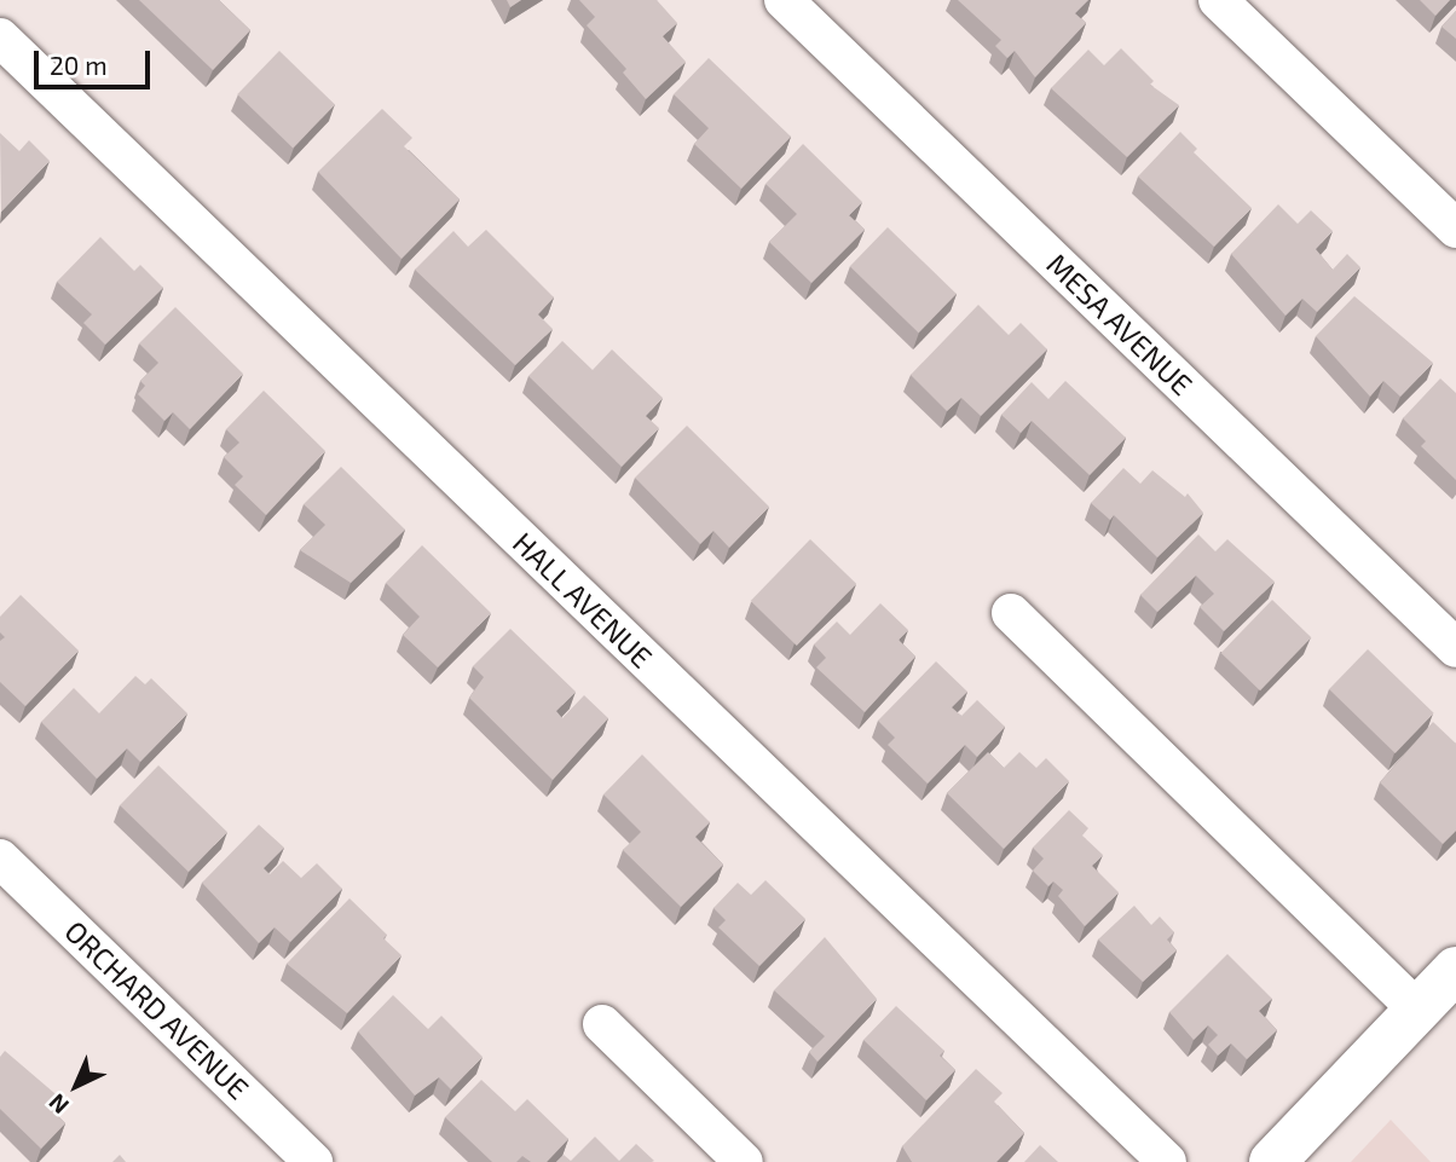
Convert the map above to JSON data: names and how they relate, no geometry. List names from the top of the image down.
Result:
{
  "streets": {
    "street": ["MESA AVENUE", "HALL AVENUE", "ORCHARD AVENUE"]
  },
  "scale_bar": "20 m",
  "north": "bottom left"
}
